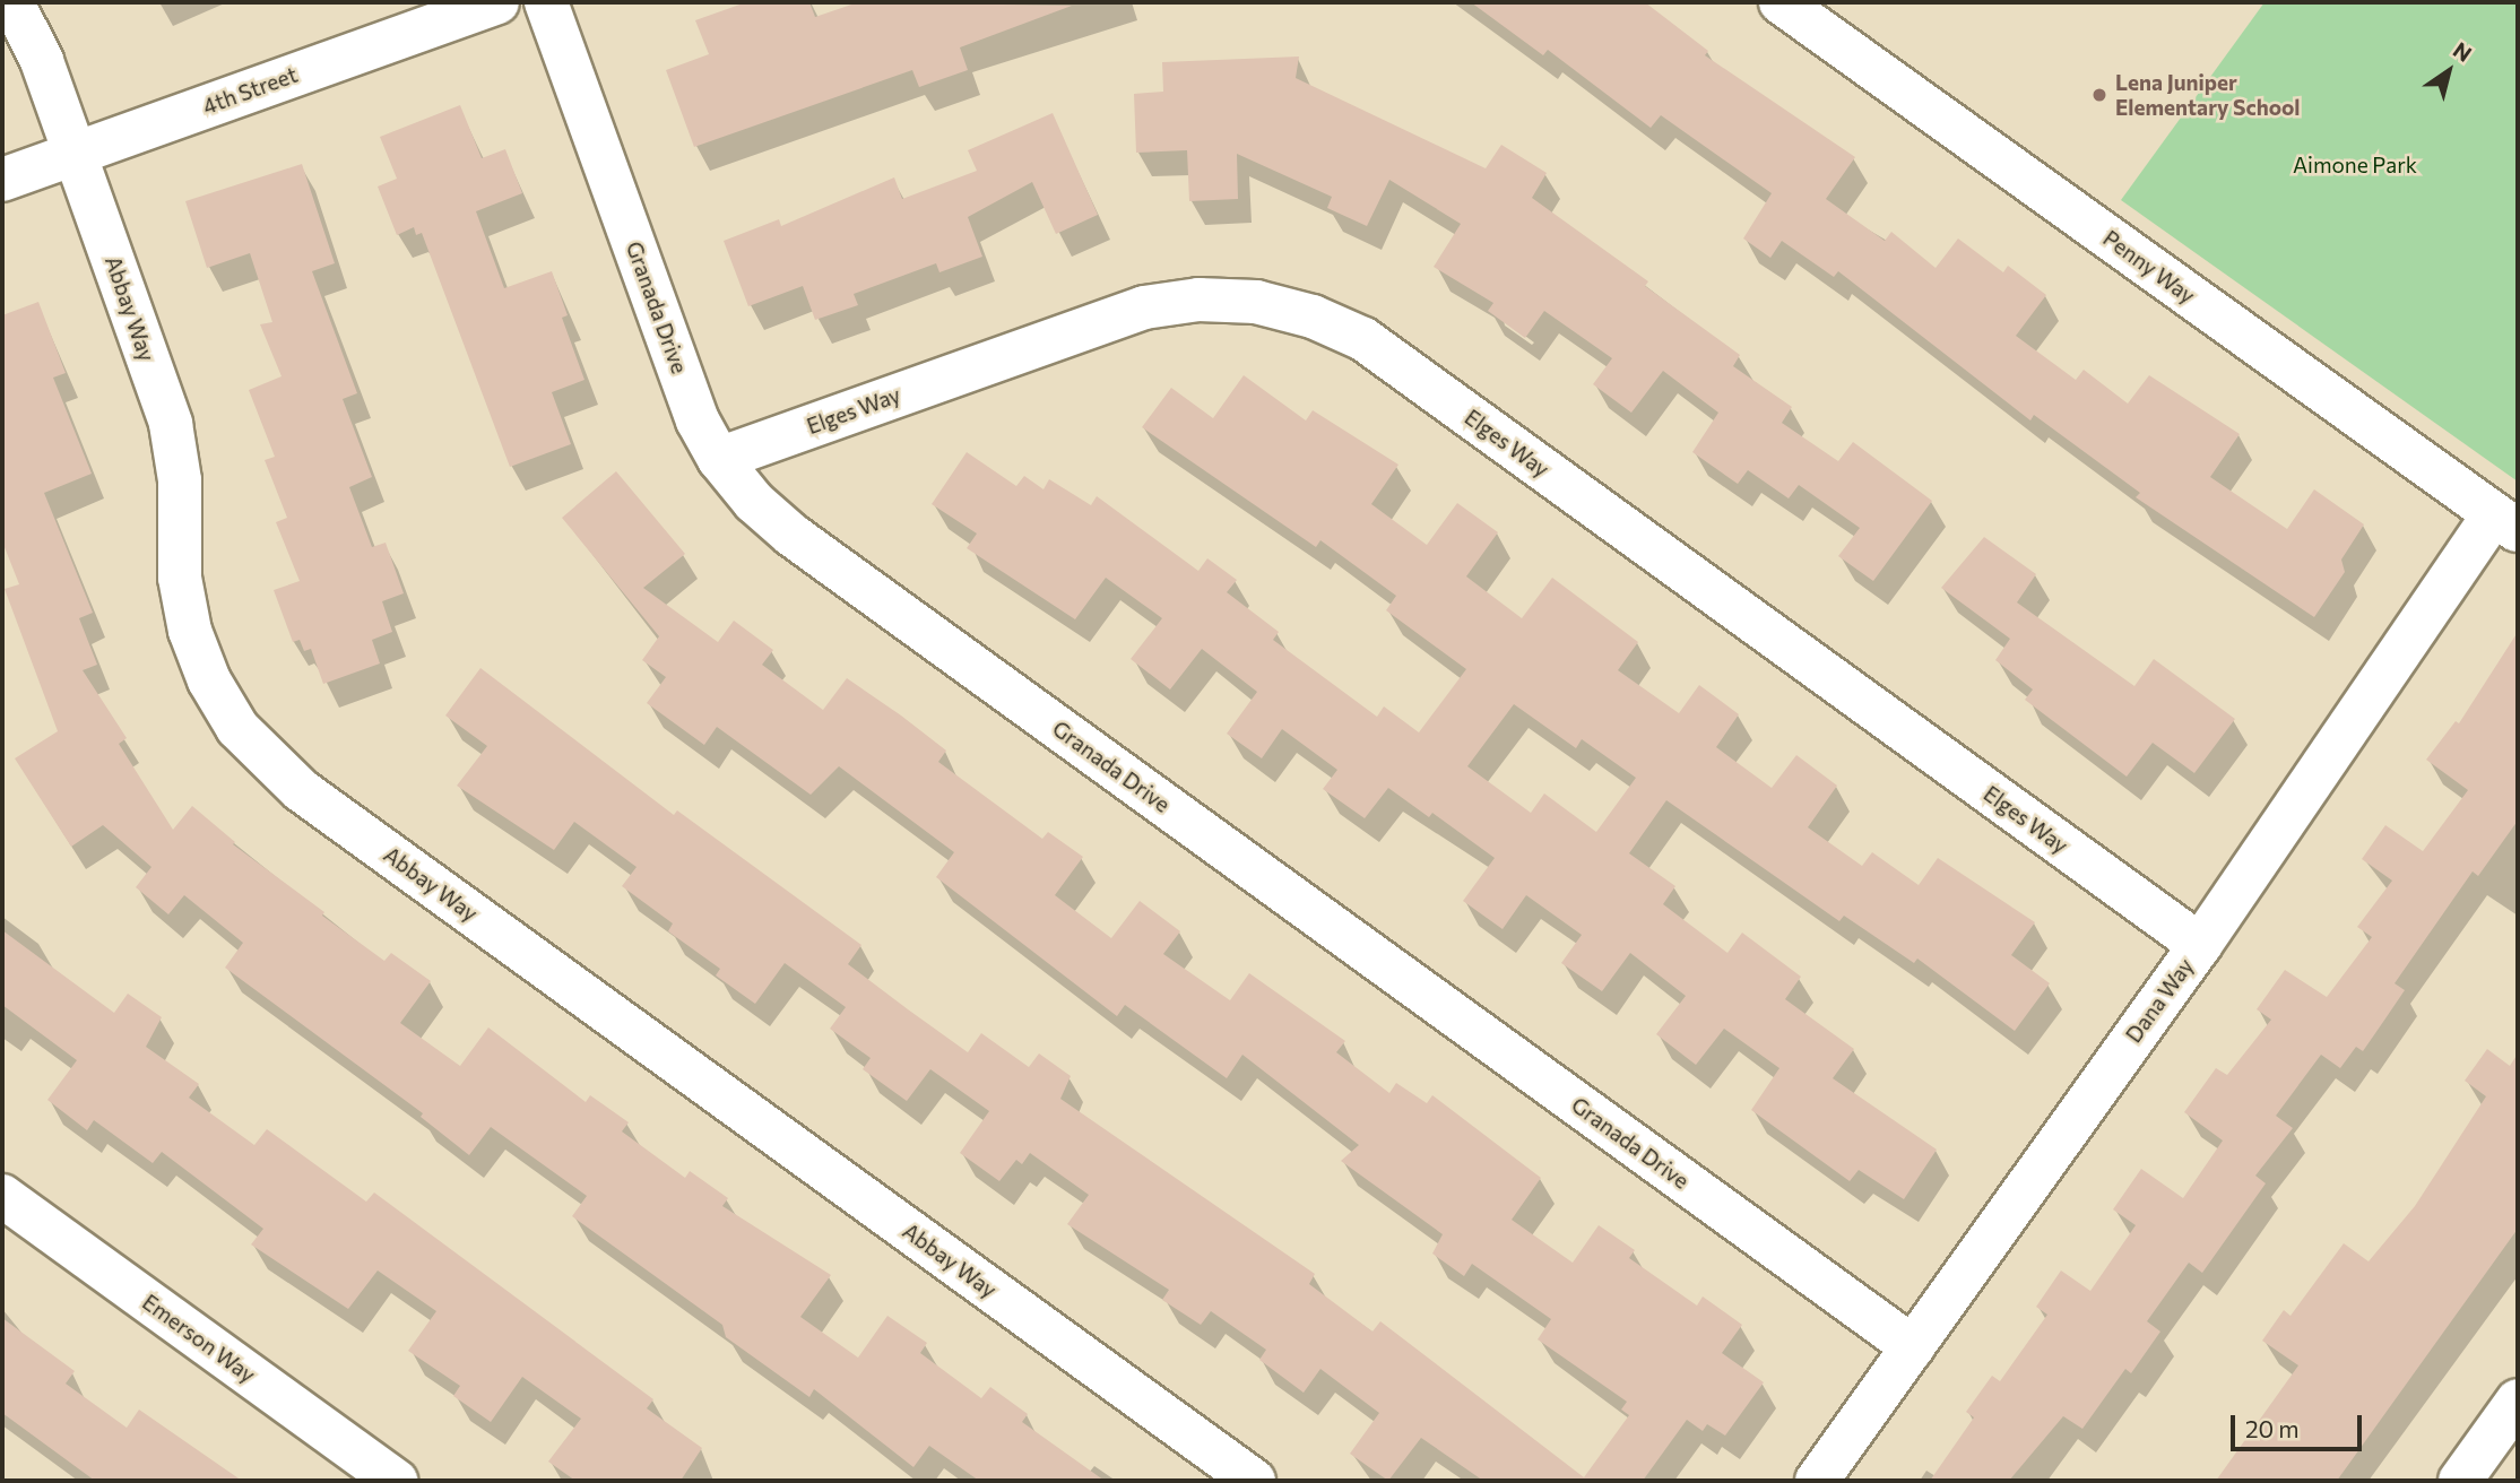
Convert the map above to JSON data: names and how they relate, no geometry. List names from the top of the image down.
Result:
{
  "streets": {
    "street": [
      "4th Street",
      "Penny Way",
      "Granada Drive",
      "Abbay Way",
      "Elges Way",
      "Dana Way",
      "Emerson Way"
    ]
  },
  "crossings": [
    ["4th Street", "Abbay Way"],
    ["Penny Way", "Dana Way"],
    ["Granada Drive", "Elges Way"],
    ["Granada Drive", "Dana Way"],
    ["Elges Way", "Dana Way"]
  ],
  "parks": ["Aimone Park"],
  "places": ["Lena Juniper Elementary School"],
  "scale_bar": "20 m",
  "north": "top right"
}
